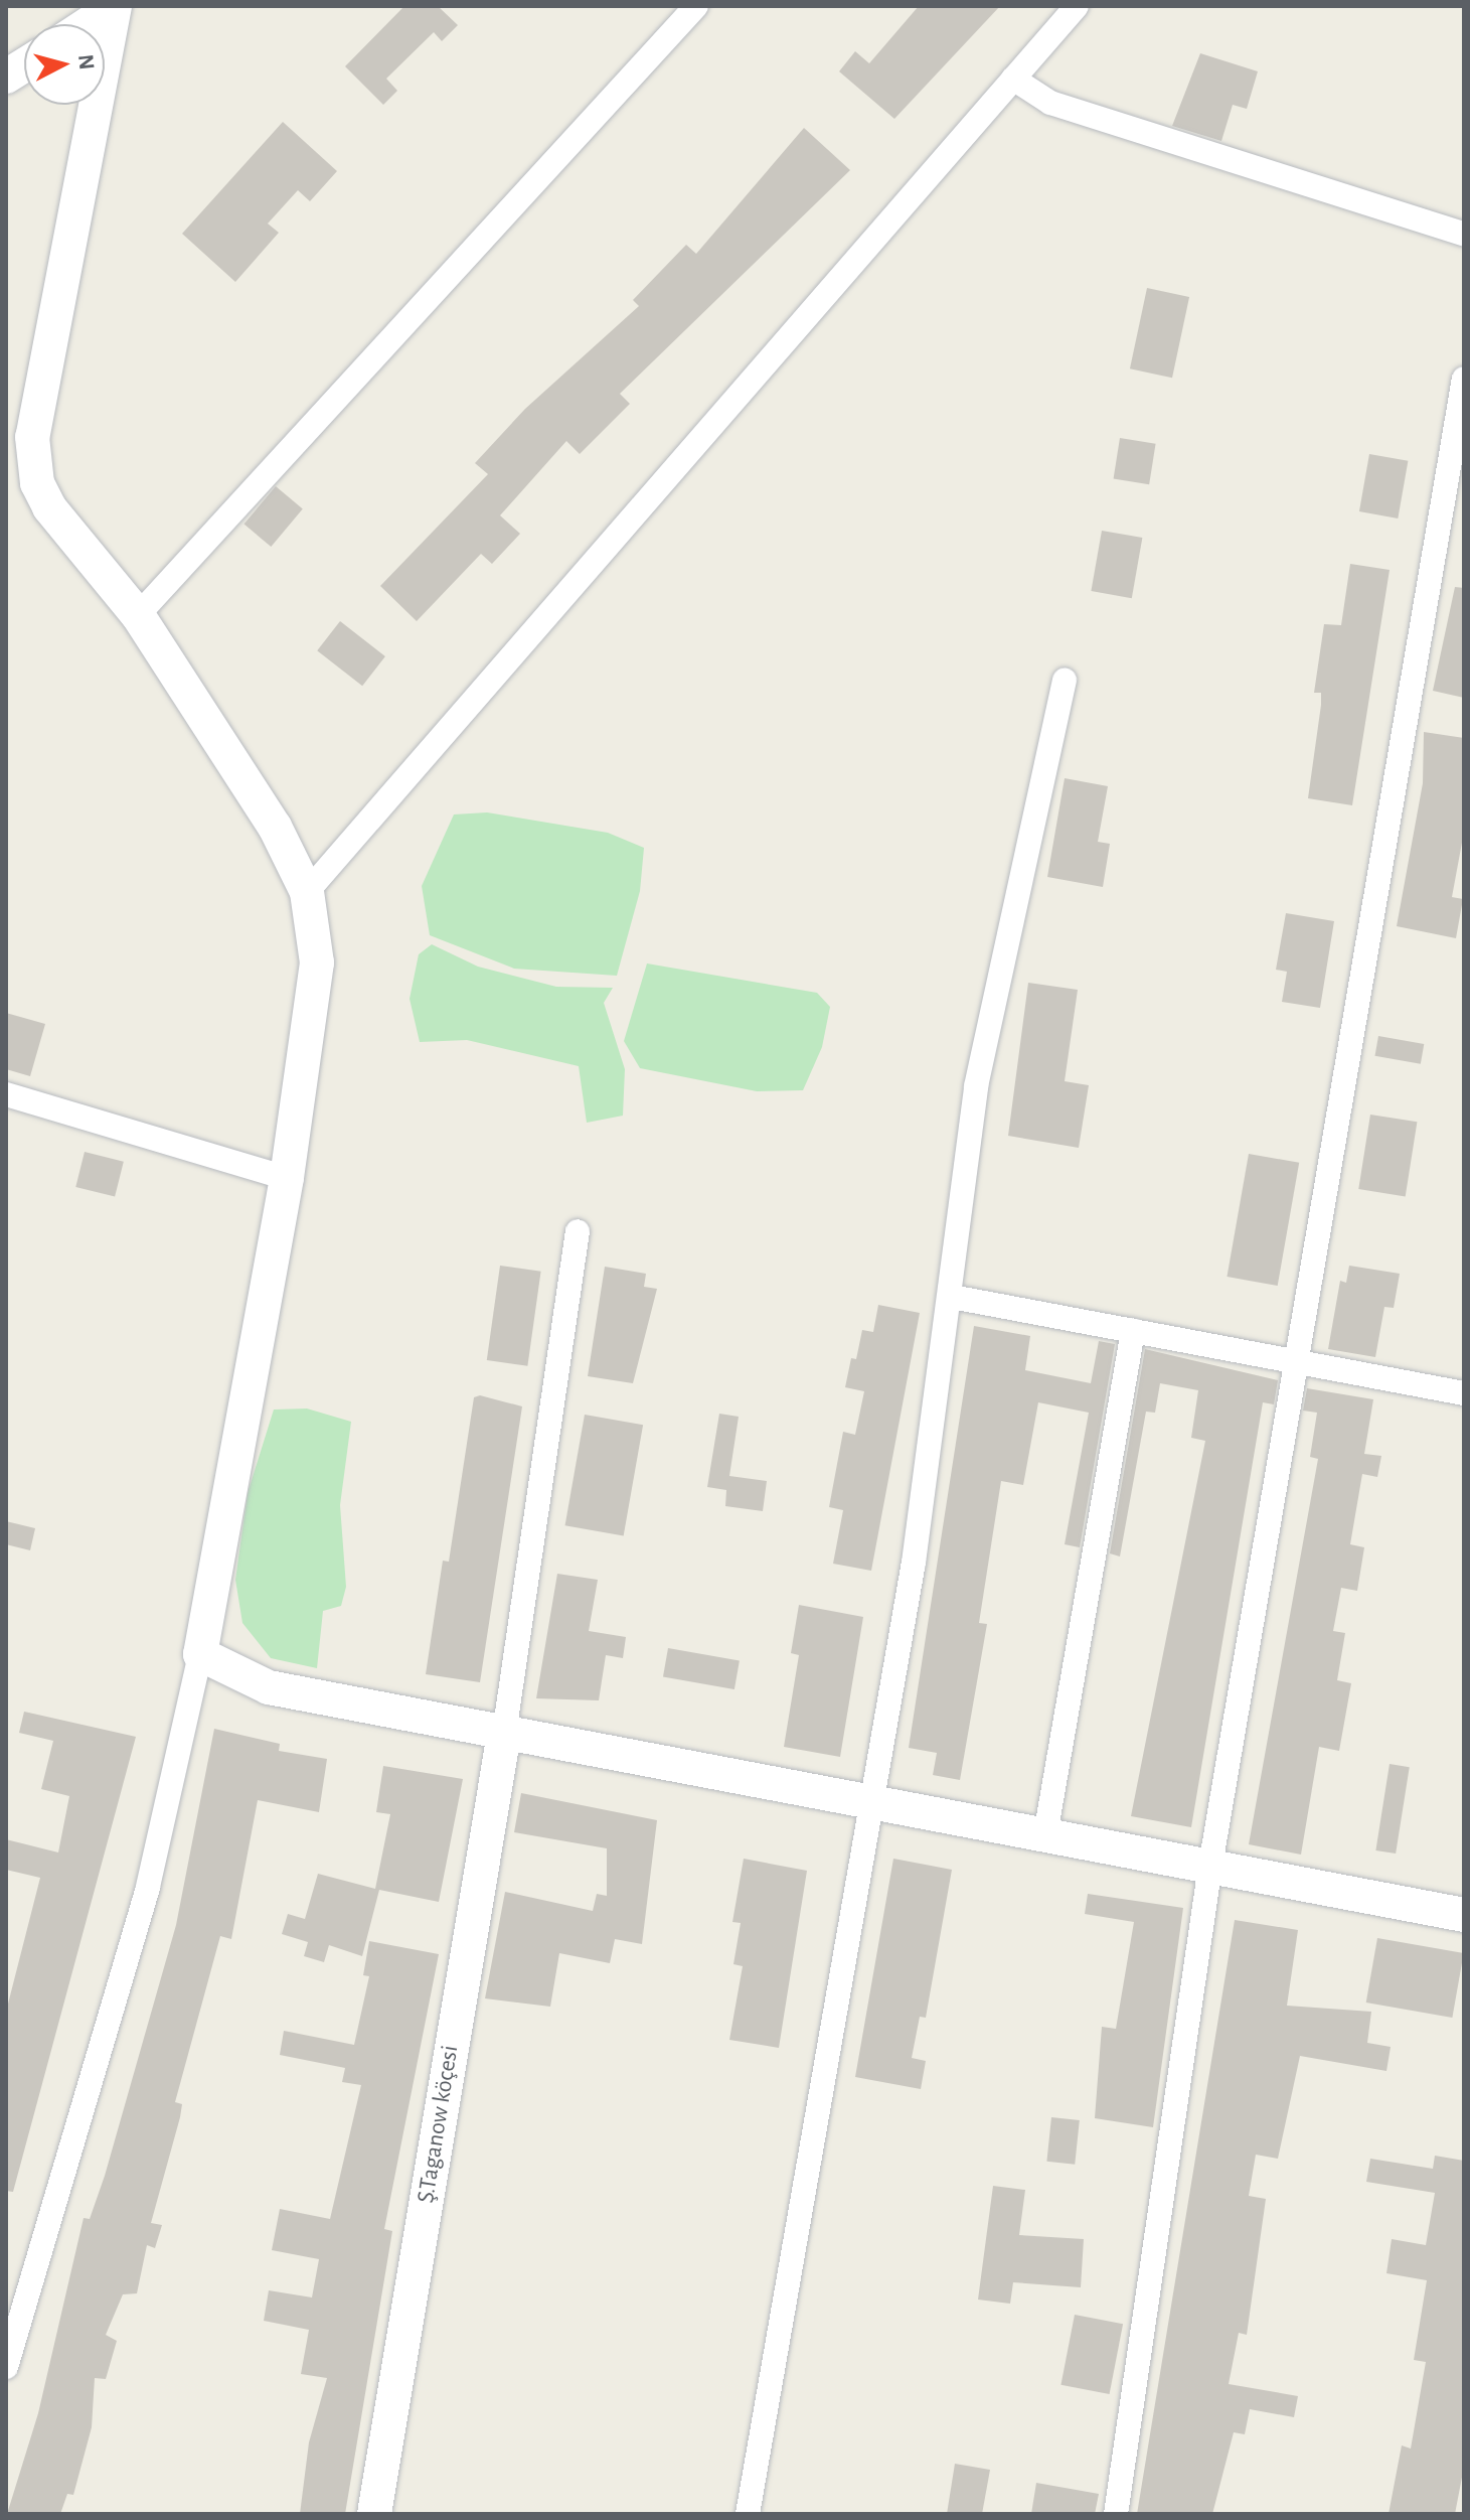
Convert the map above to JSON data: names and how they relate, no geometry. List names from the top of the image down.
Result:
{
  "streets": {
    "street": ["Ş.Taganow köçesi"]
  },
  "north": "right"
}
